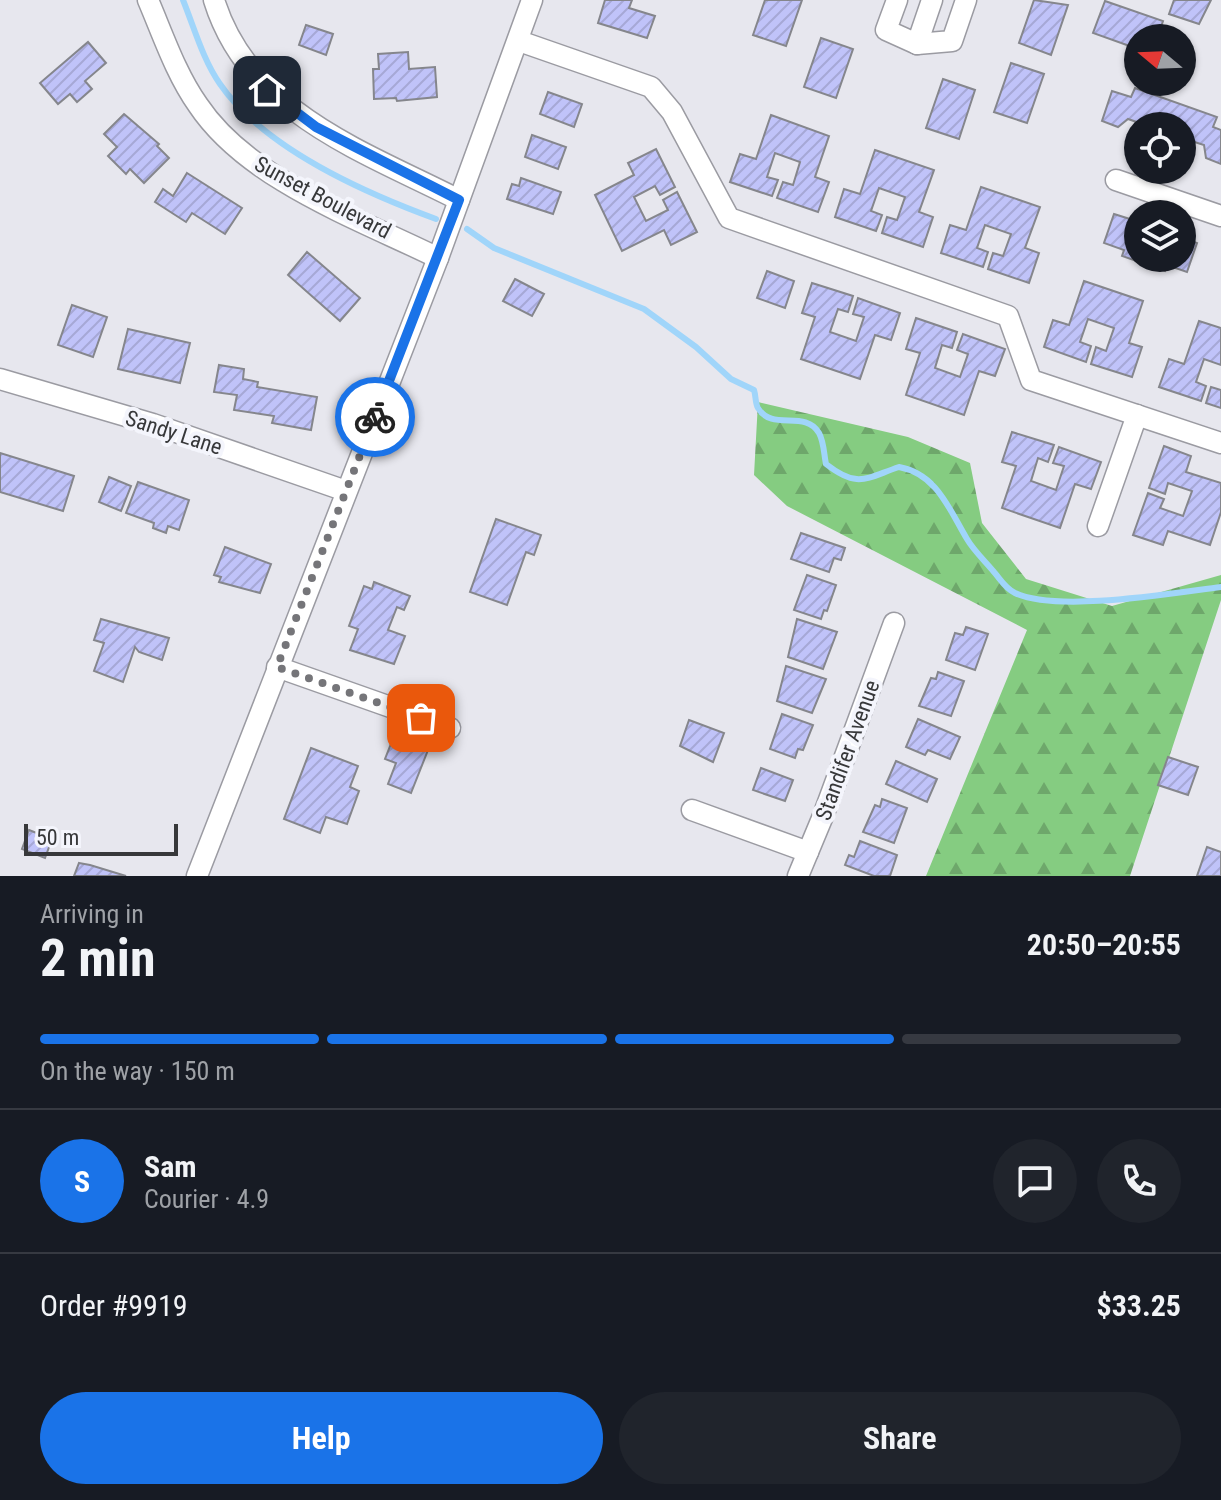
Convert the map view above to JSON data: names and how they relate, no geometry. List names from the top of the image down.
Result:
{
  "streets": {
    "street": ["Sunset Boulevard", "Sandy Lane", "Standifer Avenue"]
  },
  "scale_bar": "50 m",
  "north": "left",
  "page": {
    "scale": "50 m",
    "heading": ["2 min", "Arriving in", "20:50–20:55"],
    "panel": [
      "Sam",
      "Courier · 4.9",
      "Order #9919",
      "$33.25"
    ],
    "bar": "On the way · 150 m",
    "round": "S",
    "buttons": ["Help", "Share"]
  }
}
